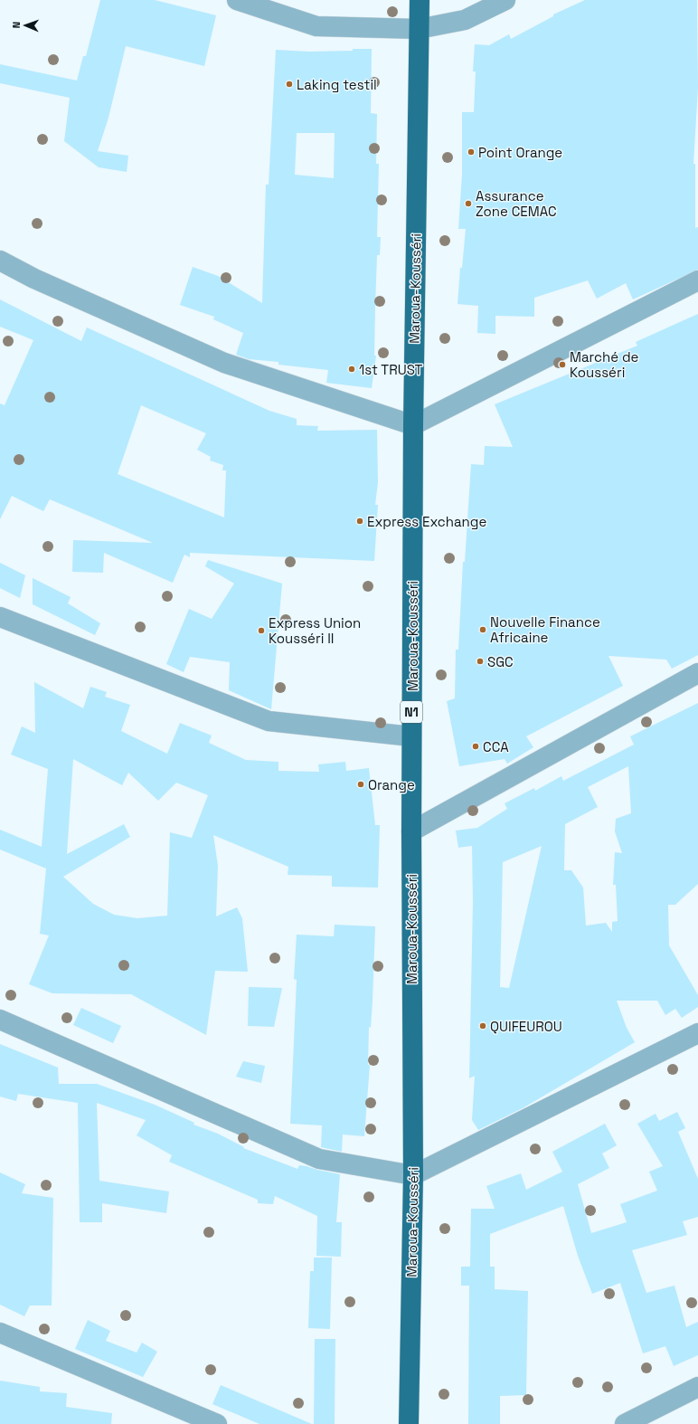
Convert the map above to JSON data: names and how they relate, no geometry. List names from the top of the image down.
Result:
{
  "streets": {
    "highway": ["Maroua-Kousséri", "N1"]
  },
  "places": [
    "Laking testil",
    "Point Orange",
    "Assurance Zone CEMAC",
    "Marché de Kousséri",
    "1st TRUST",
    "Express Exchange",
    "Nouvelle Finance Africaine",
    "Express Union Kousséri II",
    "SGC",
    "CCA",
    "Orange",
    "QUIFEUROU"
  ],
  "north": "left"
}
